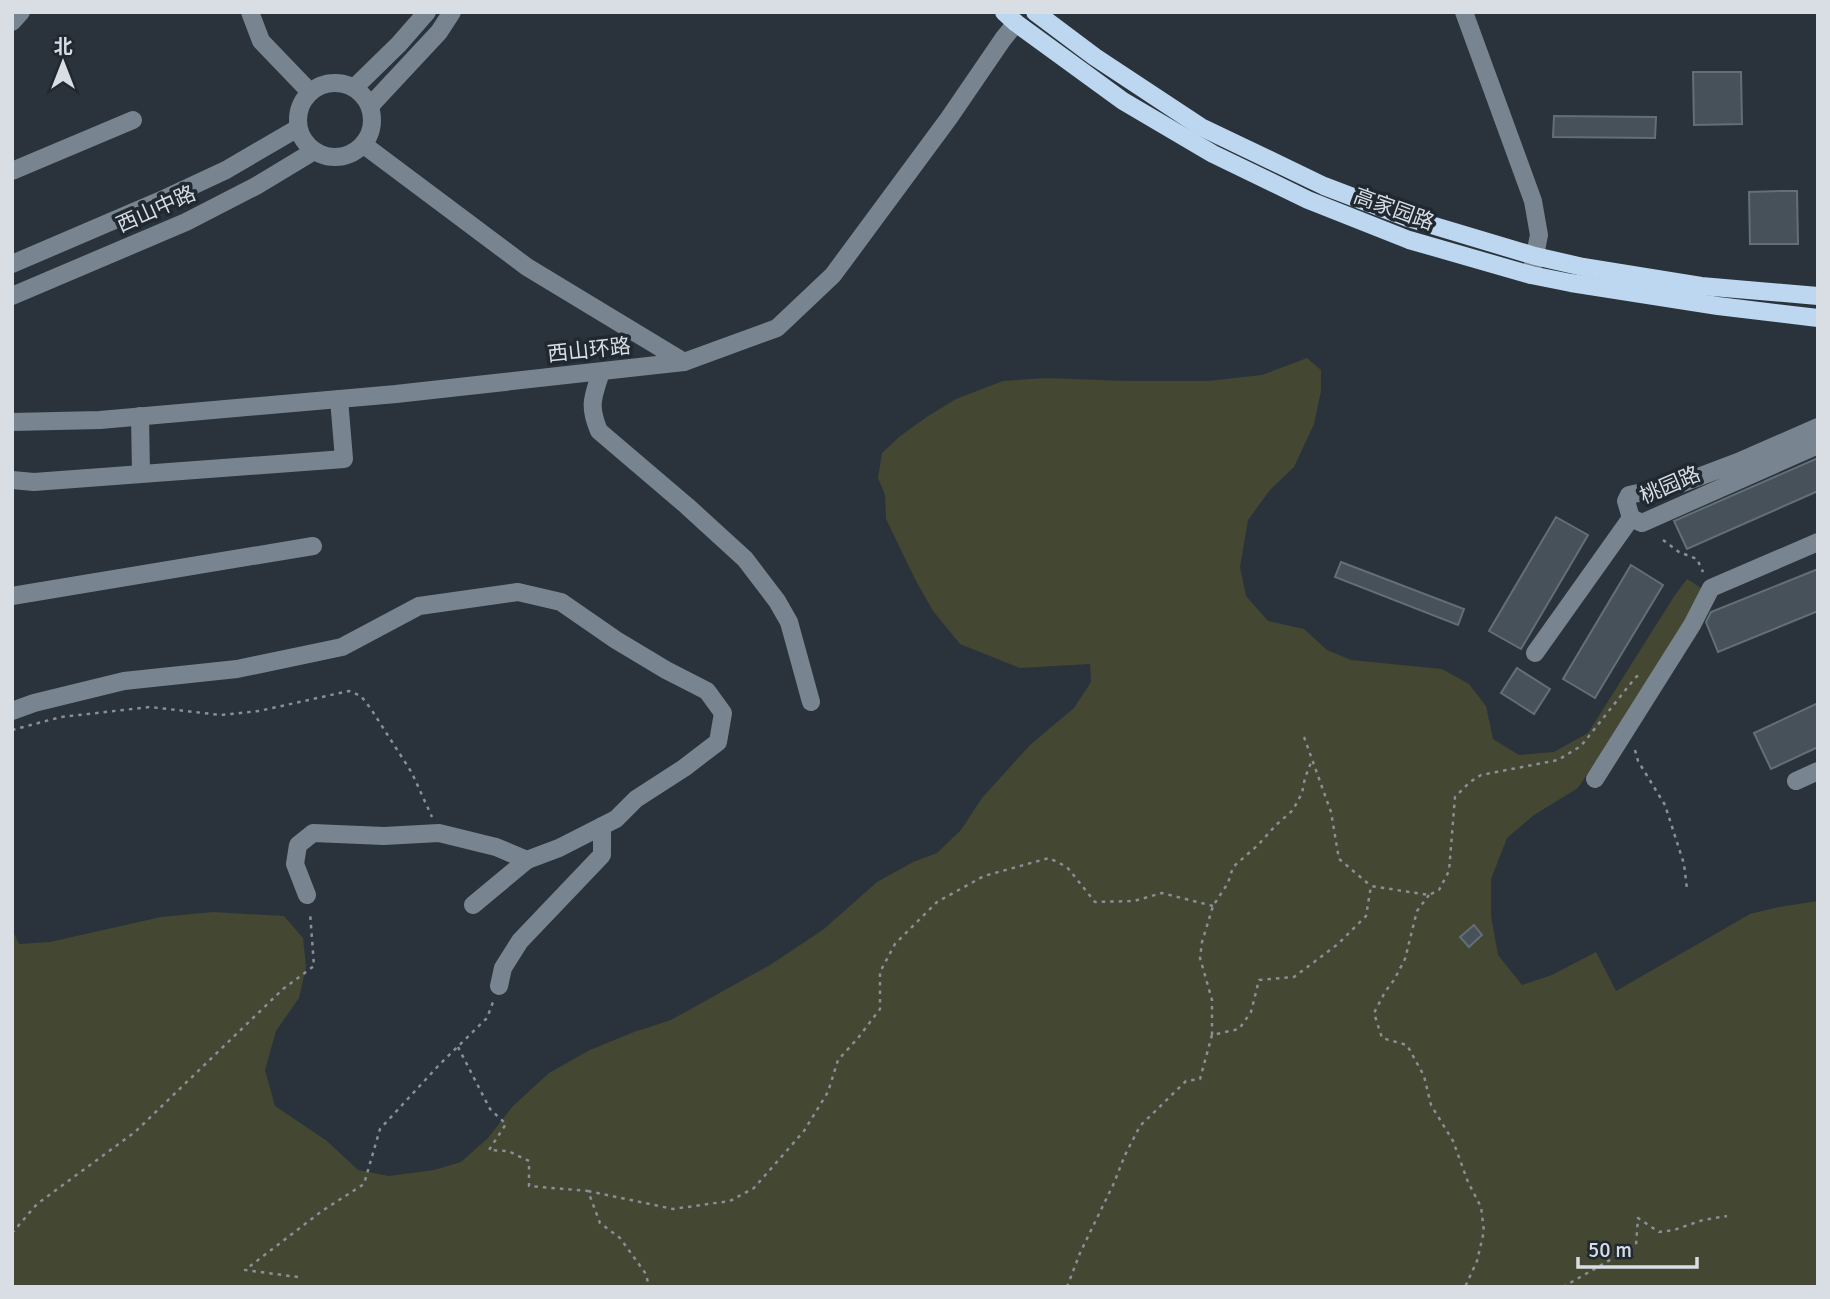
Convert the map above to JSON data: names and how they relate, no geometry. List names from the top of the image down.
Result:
{
  "streets": {
    "main road": ["高家园路"],
    "street": ["西山中路", "西山环路", "桃园路"]
  },
  "crossings": [
    ["高家园路", "西山环路"]
  ],
  "scale_bar": "50 m",
  "north": "top"
}
